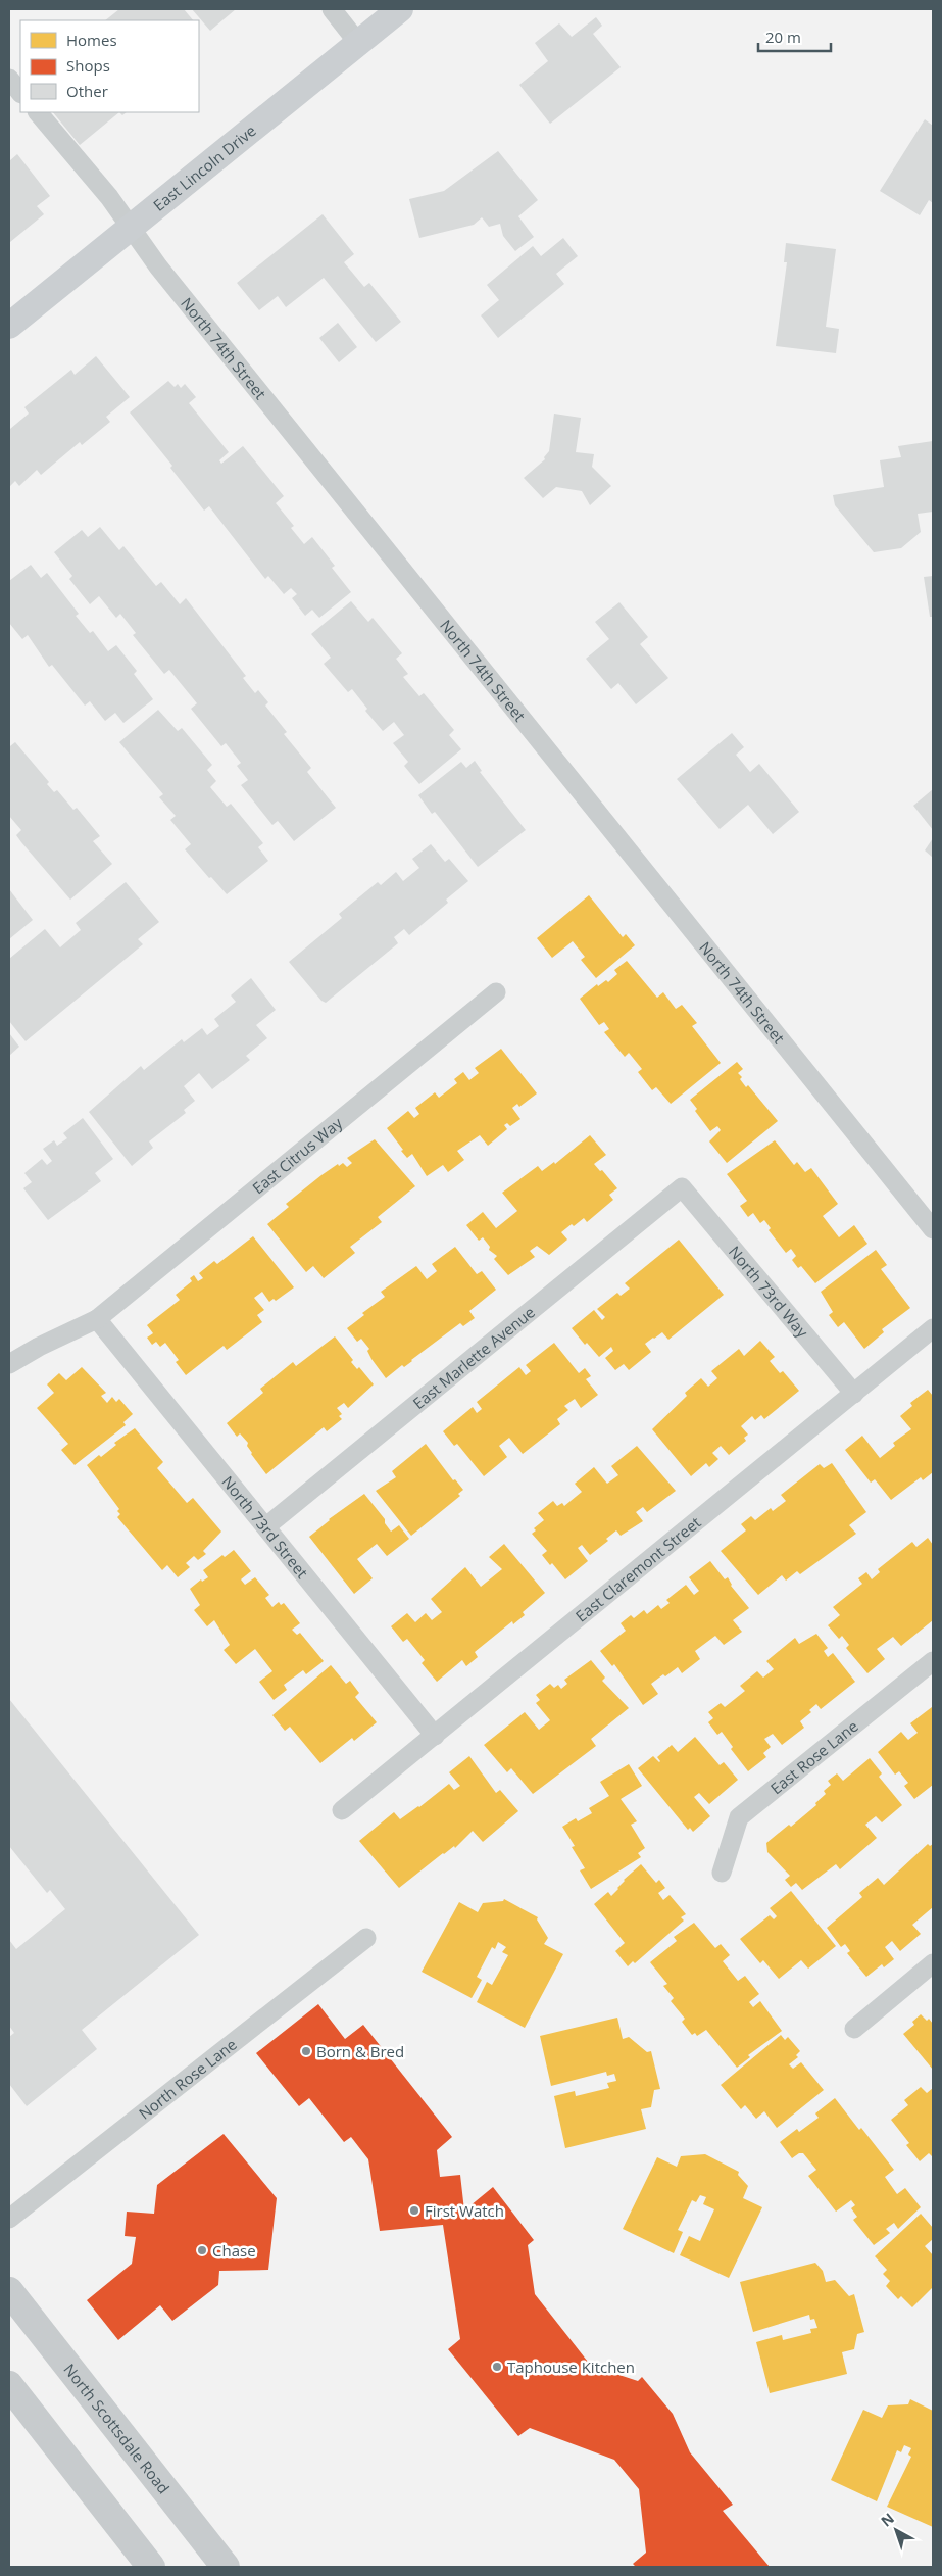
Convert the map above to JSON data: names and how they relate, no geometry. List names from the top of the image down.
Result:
{
  "streets": {
    "main road": ["East Lincoln Drive", "North Scottsdale Road"],
    "street": [
      "North 74th Street",
      "East Citrus Way",
      "North 73rd Way",
      "East Marlette Avenue",
      "North 73rd Street",
      "East Claremont Street",
      "East Rose Lane",
      "North Rose Lane"
    ]
  },
  "crossings": [
    ["East Lincoln Drive", "North 74th Street"],
    ["East Citrus Way", "North 73rd Street"],
    ["North 73rd Way", "East Marlette Avenue"],
    ["North 73rd Way", "East Claremont Street"],
    ["East Marlette Avenue", "North 73rd Street"],
    ["North 73rd Street", "East Claremont Street"]
  ],
  "places": [
    "Born & Bred",
    "First Watch",
    "Chase",
    "Taphouse Kitchen"
  ],
  "legend": ["Homes", "Shops", "Other"],
  "scale_bar": "20 m",
  "north": "top left"
}
